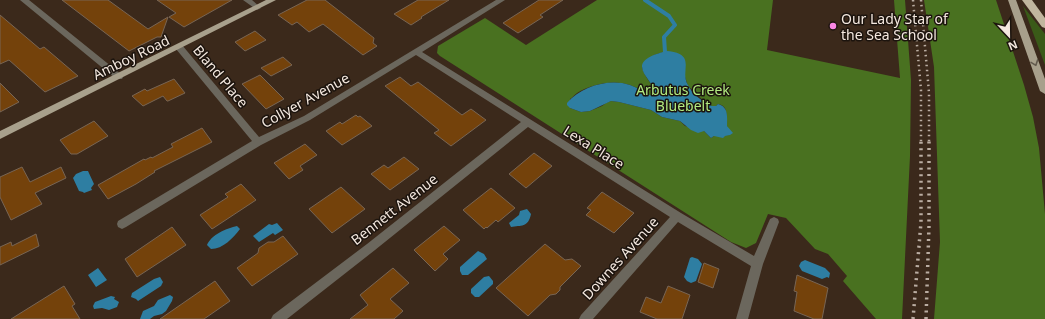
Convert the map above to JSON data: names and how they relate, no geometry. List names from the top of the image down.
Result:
{
  "streets": {
    "main road": ["Amboy Road"],
    "street": [
      "Bland Place",
      "Collyer Avenue",
      "Lexa Place",
      "Bennett Avenue",
      "Downes Avenue"
    ]
  },
  "crossings": [
    ["Amboy Road", "Bland Place"],
    ["Bland Place", "Collyer Avenue"],
    ["Collyer Avenue", "Lexa Place"],
    ["Lexa Place", "Bennett Avenue"],
    ["Lexa Place", "Downes Avenue"]
  ],
  "parks": ["Arbutus Creek Bluebelt"],
  "places": ["Our Lady Star of the Sea School"],
  "north": "bottom"
}
